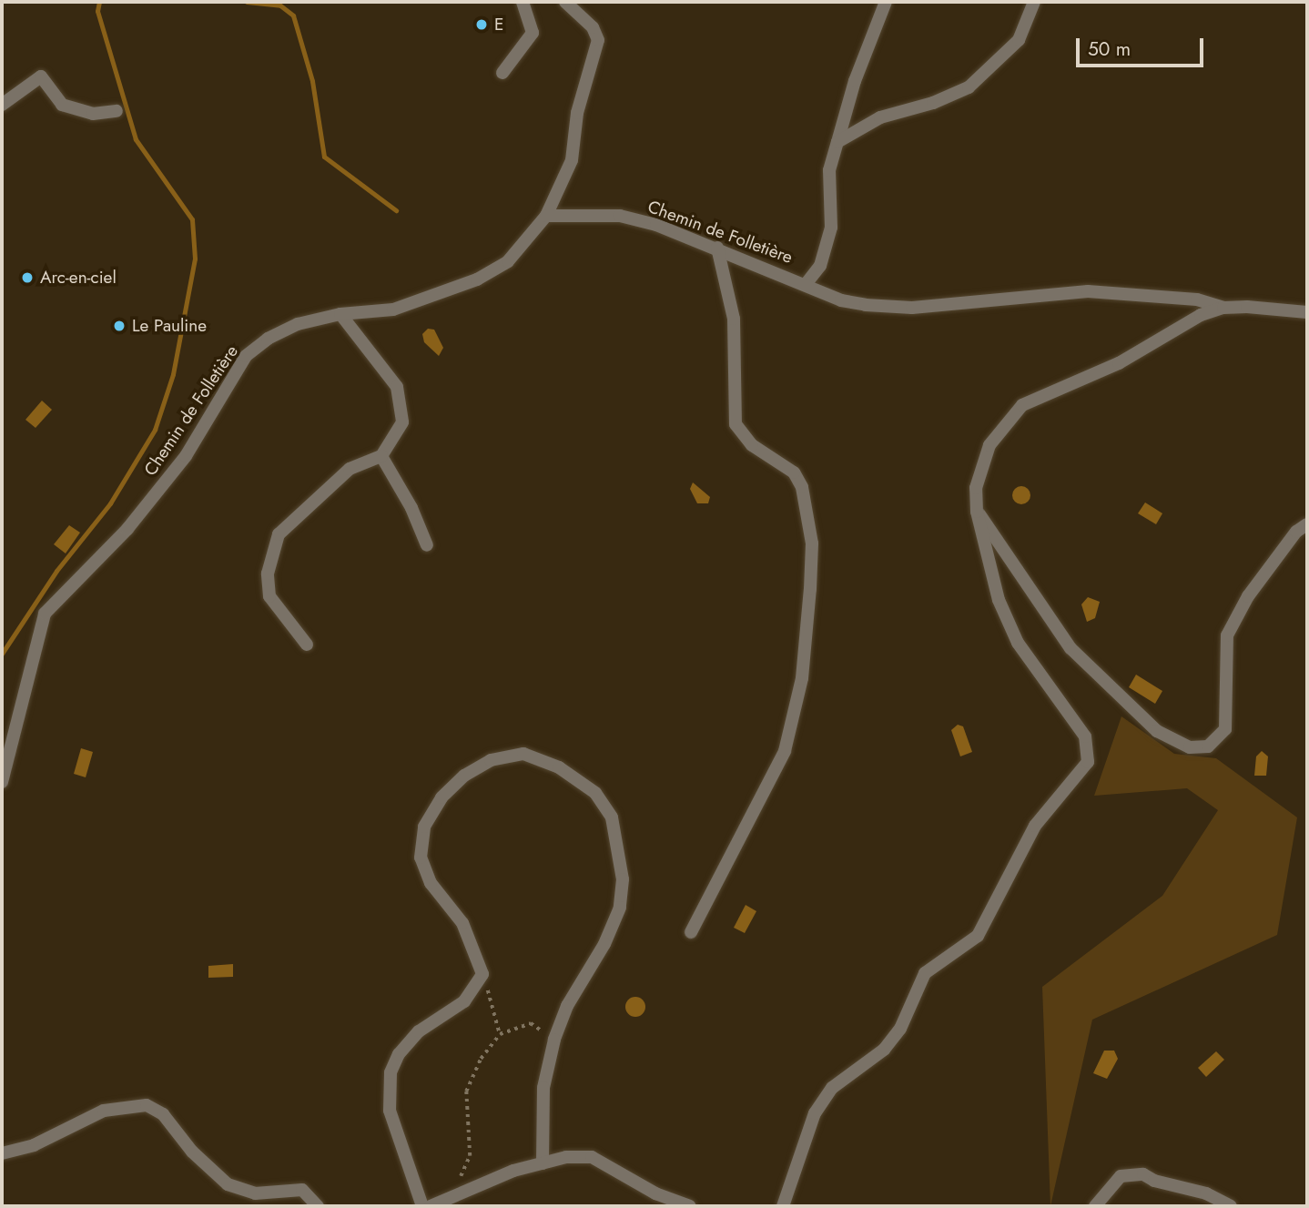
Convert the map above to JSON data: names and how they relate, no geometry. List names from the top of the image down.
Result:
{
  "streets": {
    "street": ["Chemin de Folletière"]
  },
  "places": ["E", "Arc-en-ciel", "Le Pauline"],
  "scale_bar": "50 m"
}
